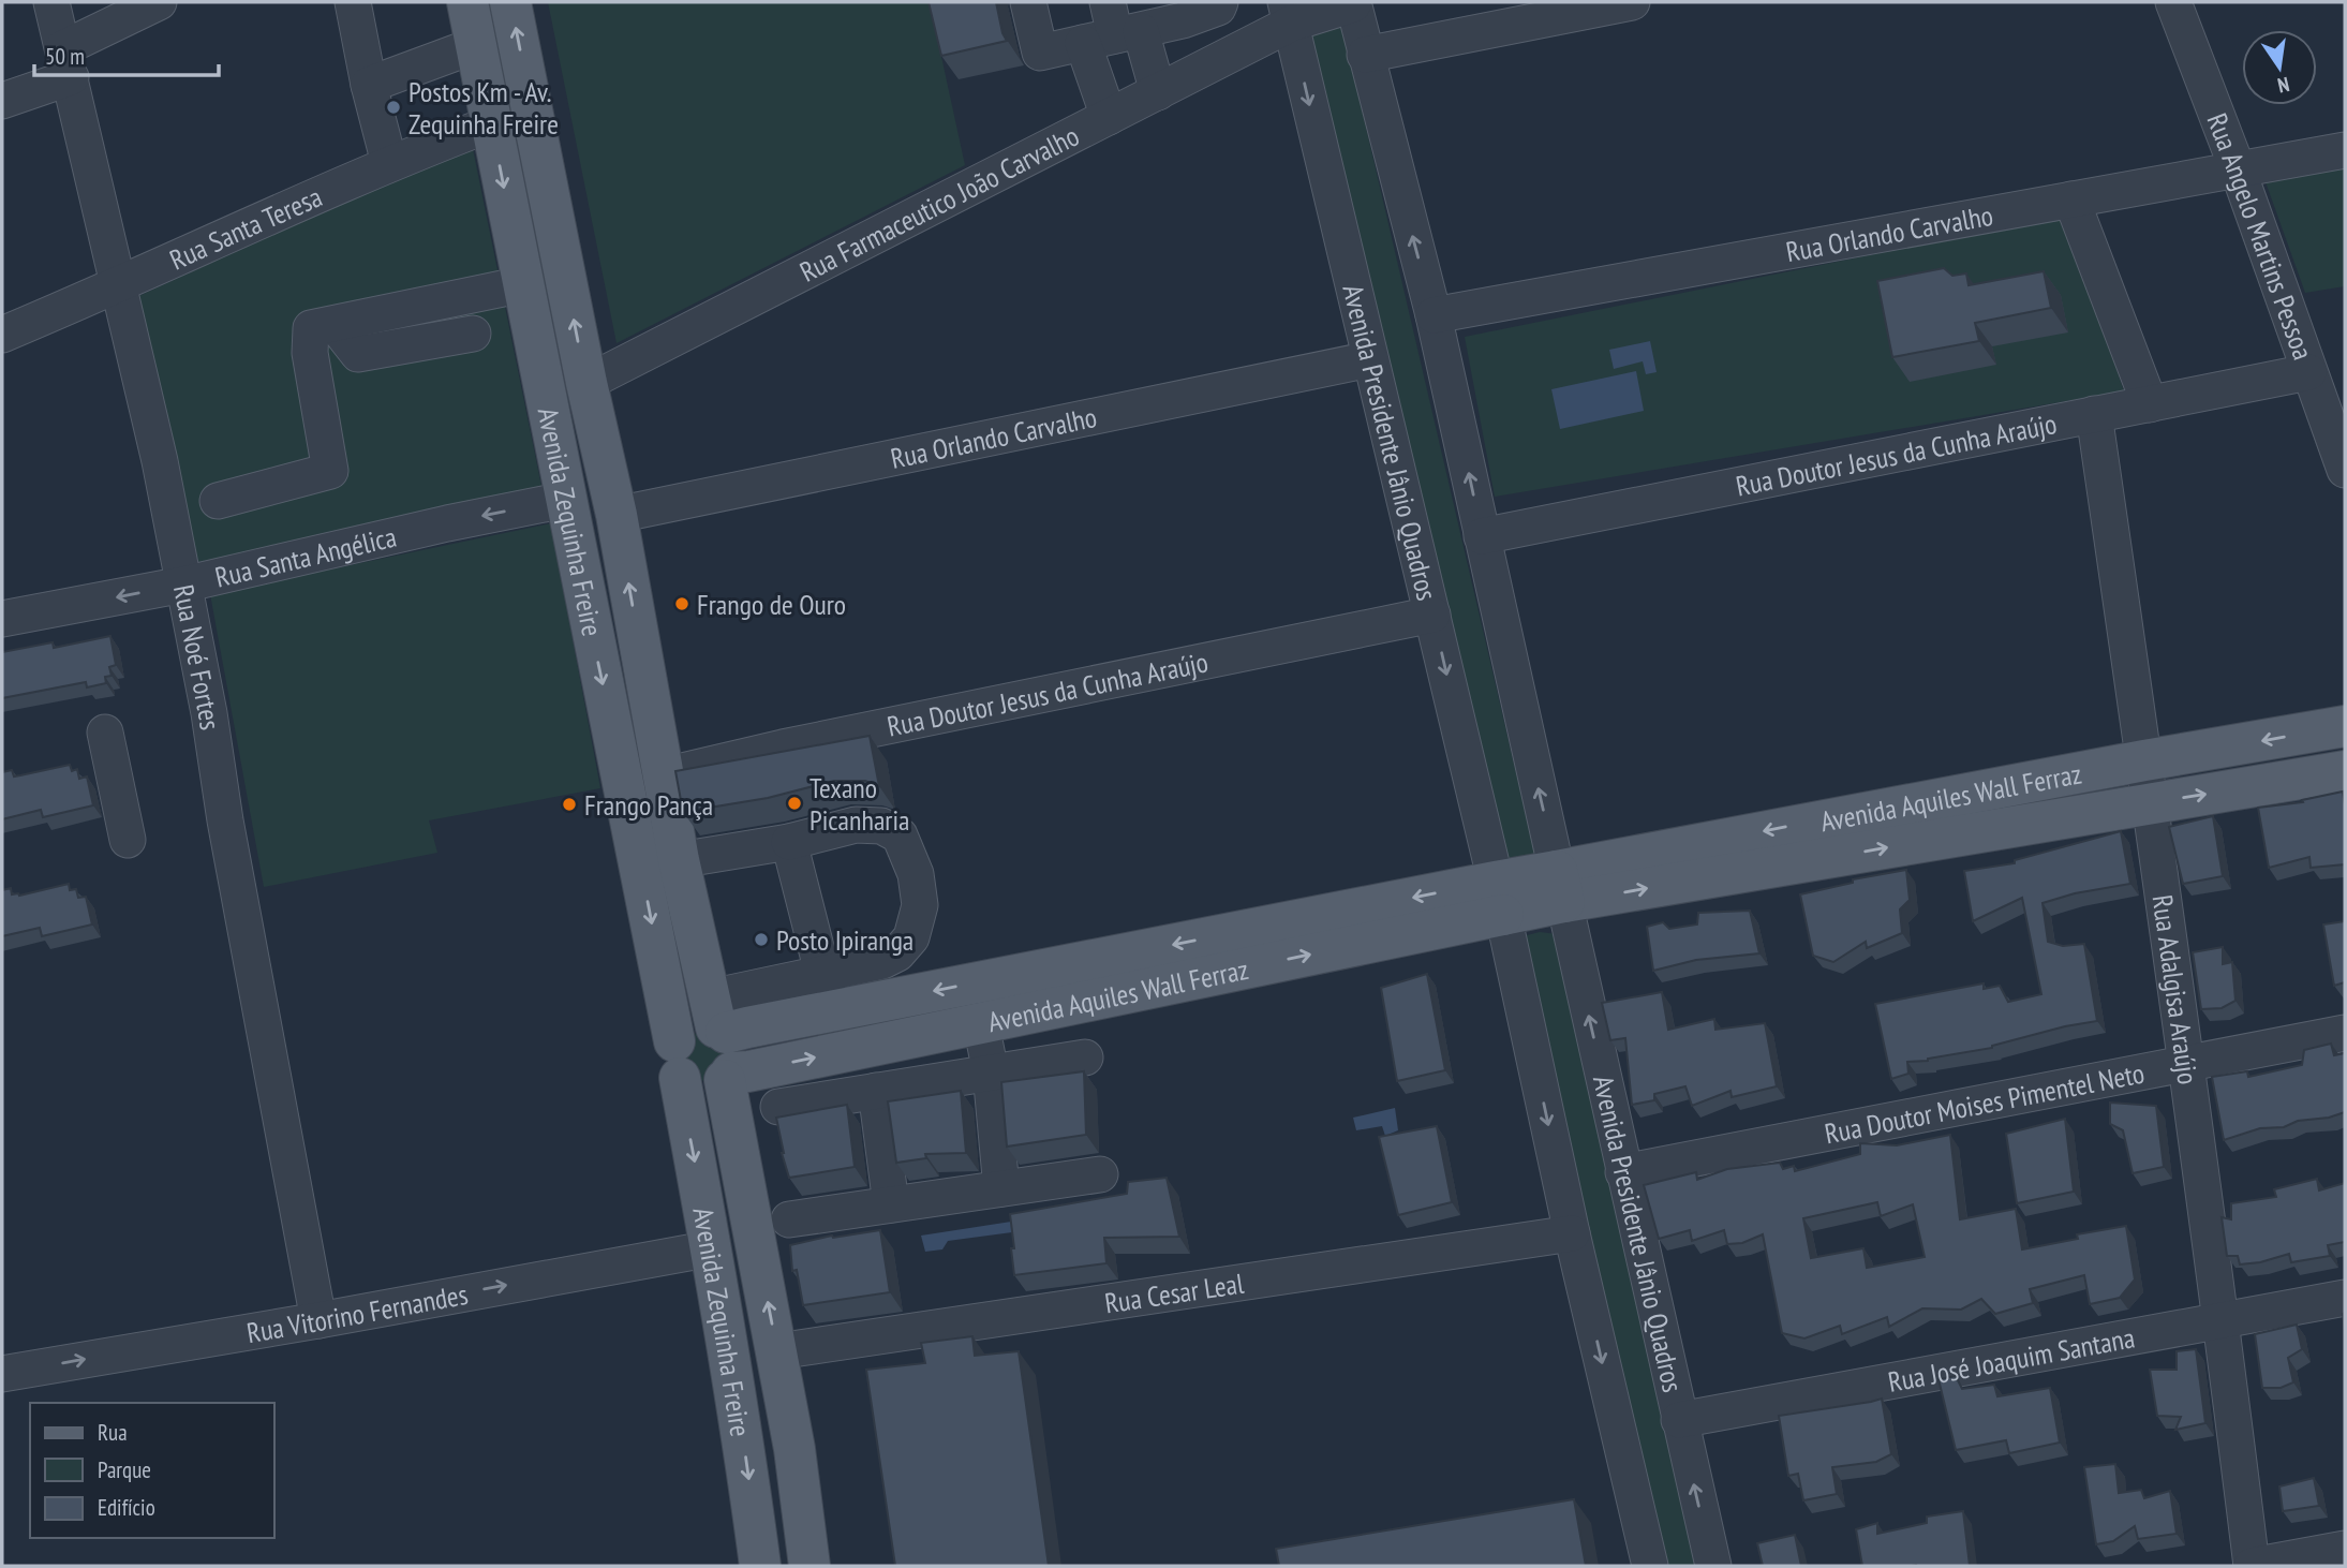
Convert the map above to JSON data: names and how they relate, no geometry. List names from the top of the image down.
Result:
{
  "streets": {
    "main road": ["Avenida Zequinha Freire", "Avenida Aquiles Wall Ferraz"],
    "street": [
      "Rua Farmaceutico João Carvalho",
      "Rua Santa Teresa",
      "Rua Orlando Carvalho",
      "Rua Angelo Martins Pessoa",
      "Avenida Presidente Jânio Quadros",
      "Rua Doutor Jesus da Cunha Araújo",
      "Rua Santa Angélica",
      "Rua Noé Fortes",
      "Rua Adalgisa Araújo",
      "Rua Doutor Moises Pimentel Neto",
      "Rua Cesar Leal",
      "Rua Vitorino Fernandes",
      "Rua José Joaquim Santana"
    ]
  },
  "crossings": [
    ["Rua Farmaceutico João Carvalho", "Avenida Presidente Jânio Quadros"],
    ["Rua Farmaceutico João Carvalho", "Avenida Zequinha Freire"],
    ["Rua Santa Teresa", "Avenida Zequinha Freire"],
    ["Rua Santa Teresa", "Rua Noé Fortes"],
    ["Rua Orlando Carvalho", "Rua Angelo Martins Pessoa"],
    ["Rua Orlando Carvalho", "Avenida Presidente Jânio Quadros"],
    ["Rua Orlando Carvalho", "Avenida Zequinha Freire"],
    ["Rua Angelo Martins Pessoa", "Rua Doutor Jesus da Cunha Araújo"],
    ["Avenida Presidente Jânio Quadros", "Rua Doutor Jesus da Cunha Araújo"],
    ["Avenida Presidente Jânio Quadros", "Avenida Aquiles Wall Ferraz"],
    ["Avenida Presidente Jânio Quadros", "Rua Doutor Moises Pimentel Neto"],
    ["Avenida Presidente Jânio Quadros", "Rua Cesar Leal"],
    ["Avenida Presidente Jânio Quadros", "Rua José Joaquim Santana"],
    ["Rua Doutor Jesus da Cunha Araújo", "Avenida Zequinha Freire"],
    ["Rua Doutor Jesus da Cunha Araújo", "Rua Adalgisa Araújo"],
    ["Avenida Zequinha Freire", "Rua Santa Angélica"],
    ["Avenida Zequinha Freire", "Avenida Aquiles Wall Ferraz"],
    ["Avenida Zequinha Freire", "Rua Cesar Leal"],
    ["Avenida Zequinha Freire", "Rua Vitorino Fernandes"],
    ["Rua Santa Angélica", "Rua Noé Fortes"],
    ["Rua Noé Fortes", "Rua Vitorino Fernandes"],
    ["Avenida Aquiles Wall Ferraz", "Rua Adalgisa Araújo"],
    ["Rua Adalgisa Araújo", "Rua Doutor Moises Pimentel Neto"],
    ["Rua Adalgisa Araújo", "Rua José Joaquim Santana"]
  ],
  "one_way": ["Rua Vitorino Fernandes"],
  "places": [
    "Postos Km - Av. Zequinha Freire",
    "Frango de Ouro",
    "Texano Picanharia",
    "Frango Pança",
    "Posto Ipiranga"
  ],
  "legend": ["Rua", "Parque", "Edifício"],
  "scale_bar": "50 m",
  "north": "bottom"
}
